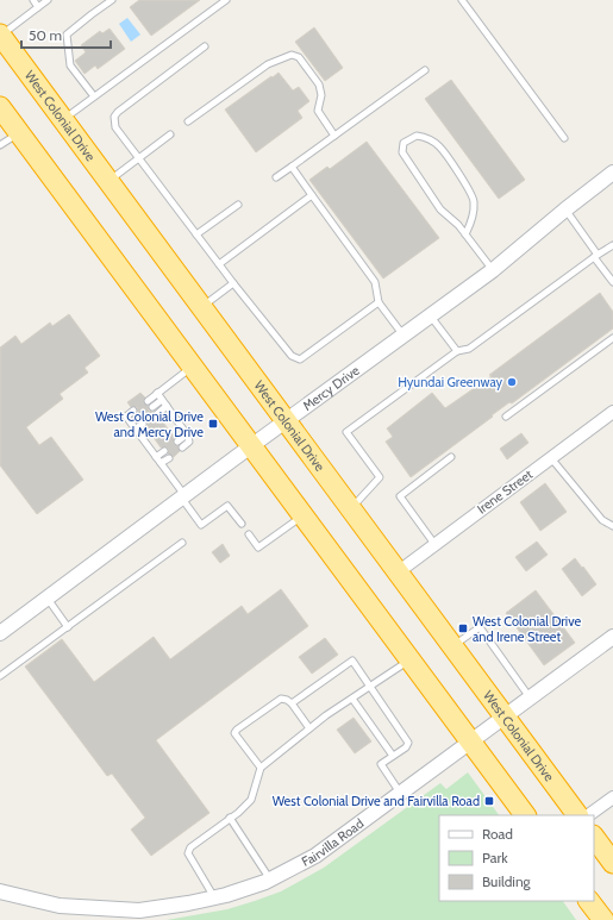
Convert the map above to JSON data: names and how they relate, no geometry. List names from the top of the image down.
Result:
{
  "streets": {
    "highway": ["West Colonial Drive"],
    "street": ["Mercy Drive", "Irene Street", "Fairvilla Road"]
  },
  "crossings": [
    ["West Colonial Drive", "Mercy Drive"],
    ["West Colonial Drive", "Irene Street"],
    ["West Colonial Drive", "Fairvilla Road"]
  ],
  "places": {
    "other": ["Hyundai Greenway"],
    "transit": ["West Colonial Drive and Mercy Drive", "West Colonial Drive and Irene Street", "West Colonial Drive and Fairvilla Road"]
  },
  "legend": ["Road", "Park", "Building"],
  "scale_bar": "50 m"
}
